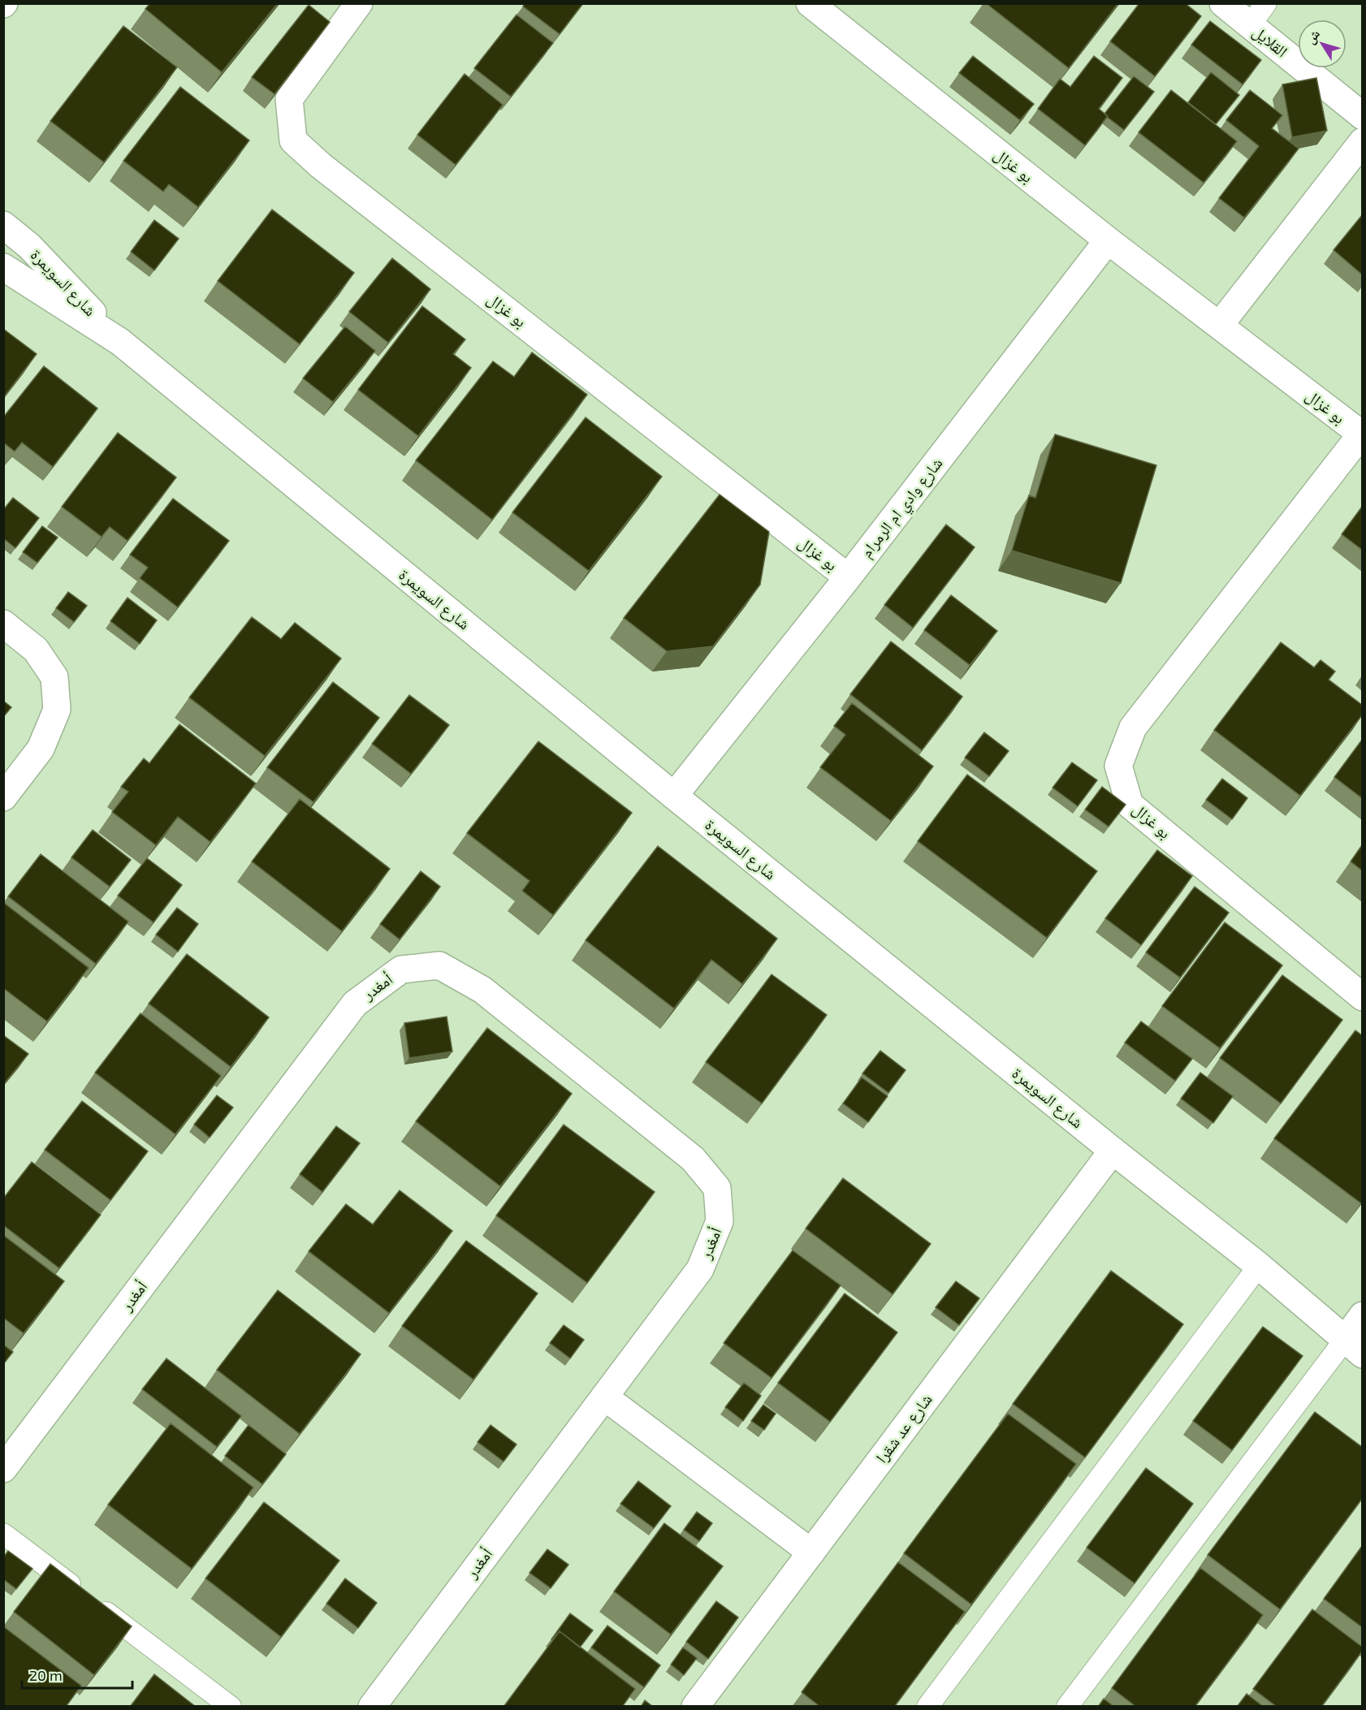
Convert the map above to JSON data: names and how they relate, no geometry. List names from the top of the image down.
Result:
{
  "streets": {
    "street": [
      "القلايل",
      "بو غزال",
      "شارع السويمرة",
      "شارع وادي ام الرمرام",
      "أمغدر",
      "شارع عد شقرا"
    ]
  },
  "crossings": [
    ["بو غزال", "شارع وادي ام الرمرام"],
    ["شارع السويمرة", "شارع وادي ام الرمرام"],
    ["شارع السويمرة", "شارع عد شقرا"]
  ],
  "scale_bar": "20 m",
  "north": "top left"
}
